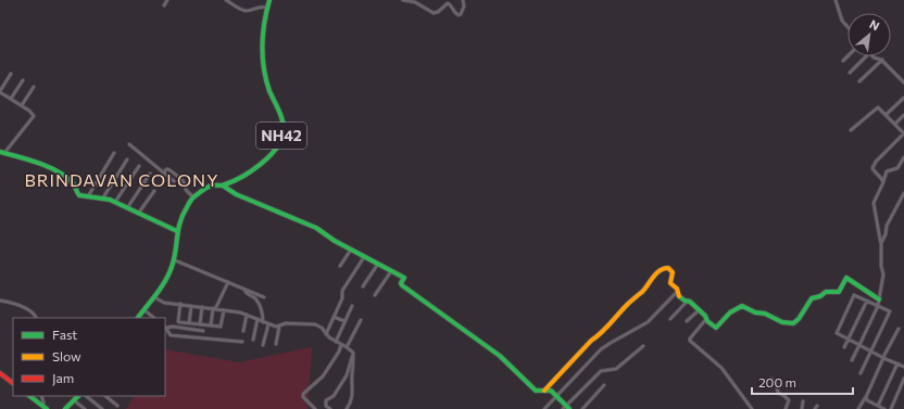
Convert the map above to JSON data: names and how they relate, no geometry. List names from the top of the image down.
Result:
{
  "streets": {
    "main road": ["NH42"]
  },
  "districts": ["BRINDAVAN COLONY"],
  "legend": ["Fast", "Slow", "Jam"],
  "scale_bar": "200 m",
  "north": "top right"
}
